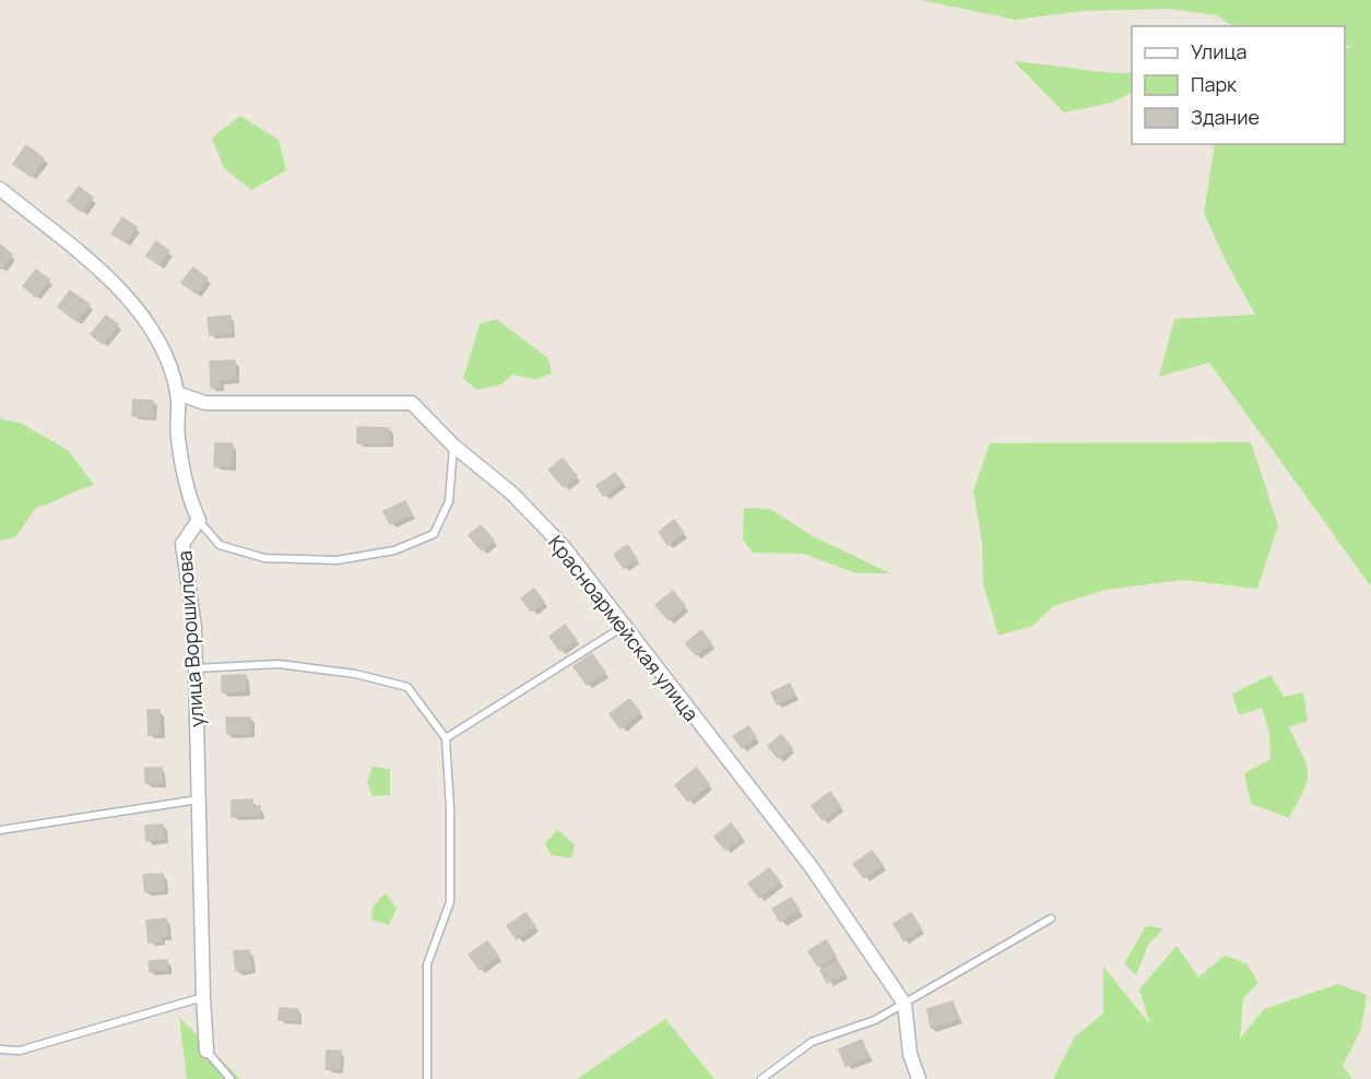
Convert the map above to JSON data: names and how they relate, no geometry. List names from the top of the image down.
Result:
{
  "streets": {
    "street": ["Красноармейская улица", "улица Ворошилова"]
  },
  "legend": ["Улица", "Парк", "Здание"]
}
